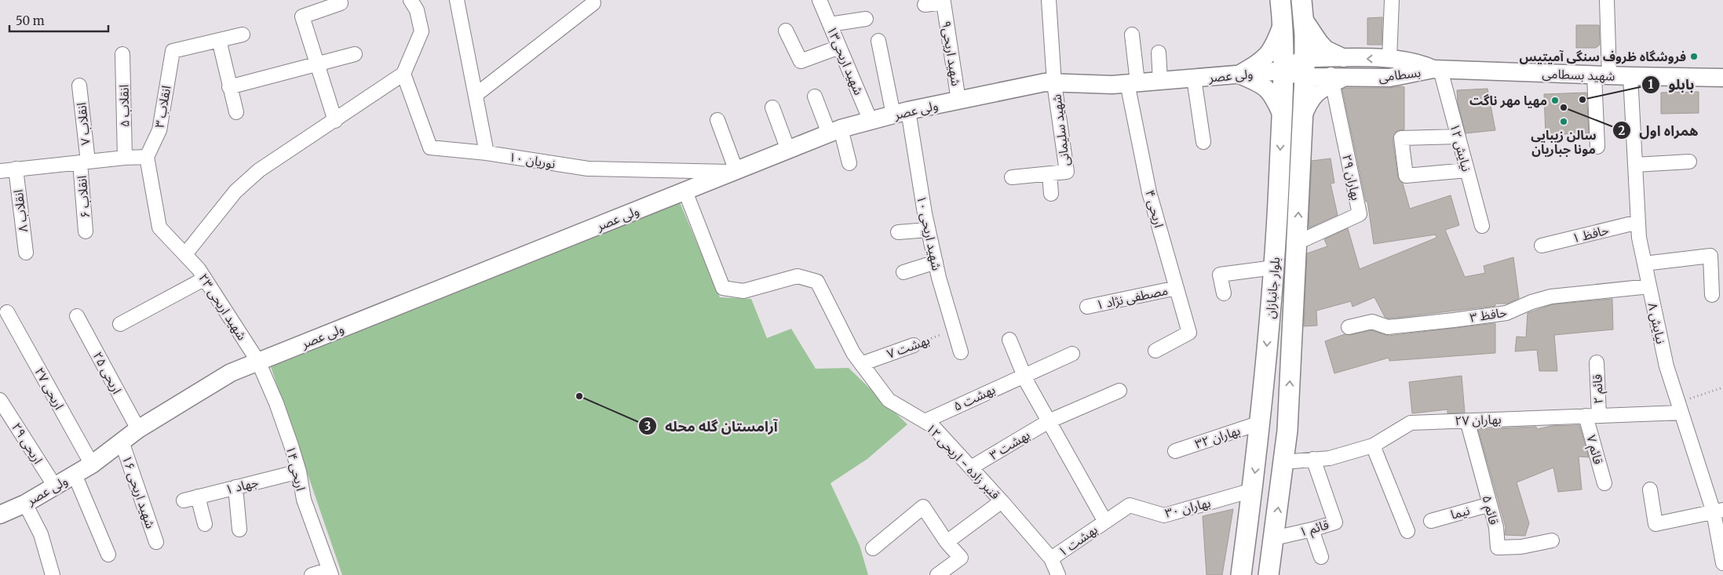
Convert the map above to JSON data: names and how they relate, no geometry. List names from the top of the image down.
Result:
{
  "streets": {
    "highway": ["بلوار جانبازان"],
    "main road": ["بسطامی", "شهید بسطامی", "ولی عصر"],
    "street": [
      "شهید اریحی۹",
      "شهید اریحی۱۳",
      "انقلاب ۵",
      "انقلاب ۳",
      "انقلاب ۷",
      "شهید سلیمانی",
      "نیایش ۱۲",
      "نوریان ۱۰",
      "بهاران ۲۹",
      "انقلاب ۶",
      "اریحی ۴",
      "انقلاب ۸",
      "شهید اریحی ۱۰",
      "حافظ ۱",
      "مصطفی نژاد ۱",
      "شهید اریحی ۲۳",
      "حافظ ۳",
      "نیایش ۸",
      "بهشت ۷",
      "اریحی ۲۵",
      "اریحی ۲۷",
      "قائم ۲",
      "بهشت ۵",
      "بهاران ۲۷",
      "بهاران ۳۲",
      "اریحی ۲۹",
      "بهشت ۳",
      "قائم ۷",
      "قنبر زاده - اریحی ۱۲",
      "اریحی ۱۴",
      "جهاد ۱",
      "شهید اریحی ۱۶",
      "بهاران ۳۰",
      "قائم ۵",
      "نیما",
      "قائم ۱",
      "بهشت ۱"
    ]
  },
  "crossings": [
    ["شهید اریحی۹", "ولی عصر"],
    ["شهید اریحی۱۳", "ولی عصر"],
    ["بسطامی", "شهید بسطامی"],
    ["بسطامی", "نیایش ۱۲"],
    ["بسطامی", "بهاران ۲۹"],
    ["بسطامی", "بلوار جانبازان"],
    ["شهید بسطامی", "نیایش ۱۲"],
    ["شهید بسطامی", "نیایش ۸"],
    ["ولی عصر", "شهید سلیمانی"],
    ["ولی عصر", "نوریان ۱۰"],
    ["ولی عصر", "اریحی ۴"],
    ["ولی عصر", "شهید اریحی ۱۰"],
    ["ولی عصر", "بلوار جانبازان"],
    ["ولی عصر", "شهید اریحی ۲۳"],
    ["ولی عصر", "اریحی ۲۵"],
    ["ولی عصر", "اریحی ۲۷"],
    ["ولی عصر", "اریحی ۲۹"],
    ["ولی عصر", "قنبر زاده - اریحی ۱۲"],
    ["ولی عصر", "اریحی ۱۴"],
    ["ولی عصر", "شهید اریحی ۱۶"],
    ["انقلاب ۳", "شهید اریحی ۲۳"],
    ["انقلاب ۷", "انقلاب ۶"],
    ["بهاران ۲۹", "بلوار جانبازان"],
    ["اریحی ۴", "مصطفی نژاد ۱"],
    ["شهید اریحی ۱۰", "بهشت ۷"],
    ["حافظ ۱", "نیایش ۸"],
    ["بلوار جانبازان", "بهاران ۲۷"],
    ["بلوار جانبازان", "بهاران ۳۲"],
    ["بلوار جانبازان", "بهاران ۳۰"],
    ["بلوار جانبازان", "قائم ۱"],
    ["شهید اریحی ۲۳", "اریحی ۱۴"],
    ["حافظ ۳", "نیایش ۸"],
    ["نیایش ۸", "بهاران ۲۷"],
    ["بهشت ۷", "قنبر زاده - اریحی ۱۲"],
    ["قائم ۲", "بهاران ۲۷"],
    ["قائم ۲", "قائم ۷"],
    ["بهشت ۵", "قنبر زاده - اریحی ۱۲"],
    ["بهاران ۲۷", "قائم ۷"],
    ["بهاران ۲۷", "قائم ۵"],
    ["بهاران ۲۷", "قائم ۱"],
    ["بهشت ۳", "قنبر زاده - اریحی ۱۲"],
    ["قنبر زاده - اریحی ۱۲", "بهشت ۱"],
    ["اریحی ۱۴", "جهاد ۱"],
    ["بهاران ۳۰", "بهشت ۱"],
    ["قائم ۵", "نیما"]
  ],
  "places": [
    "فروشگاه ظروف سنگی آمیتیس",
    "بابلو",
    "مهیا مهر ناگت",
    "همراه اول",
    "سالن زیبایی مونا جباریان",
    "آرامستان گله محله"
  ],
  "scale_bar": "50 m"
}
